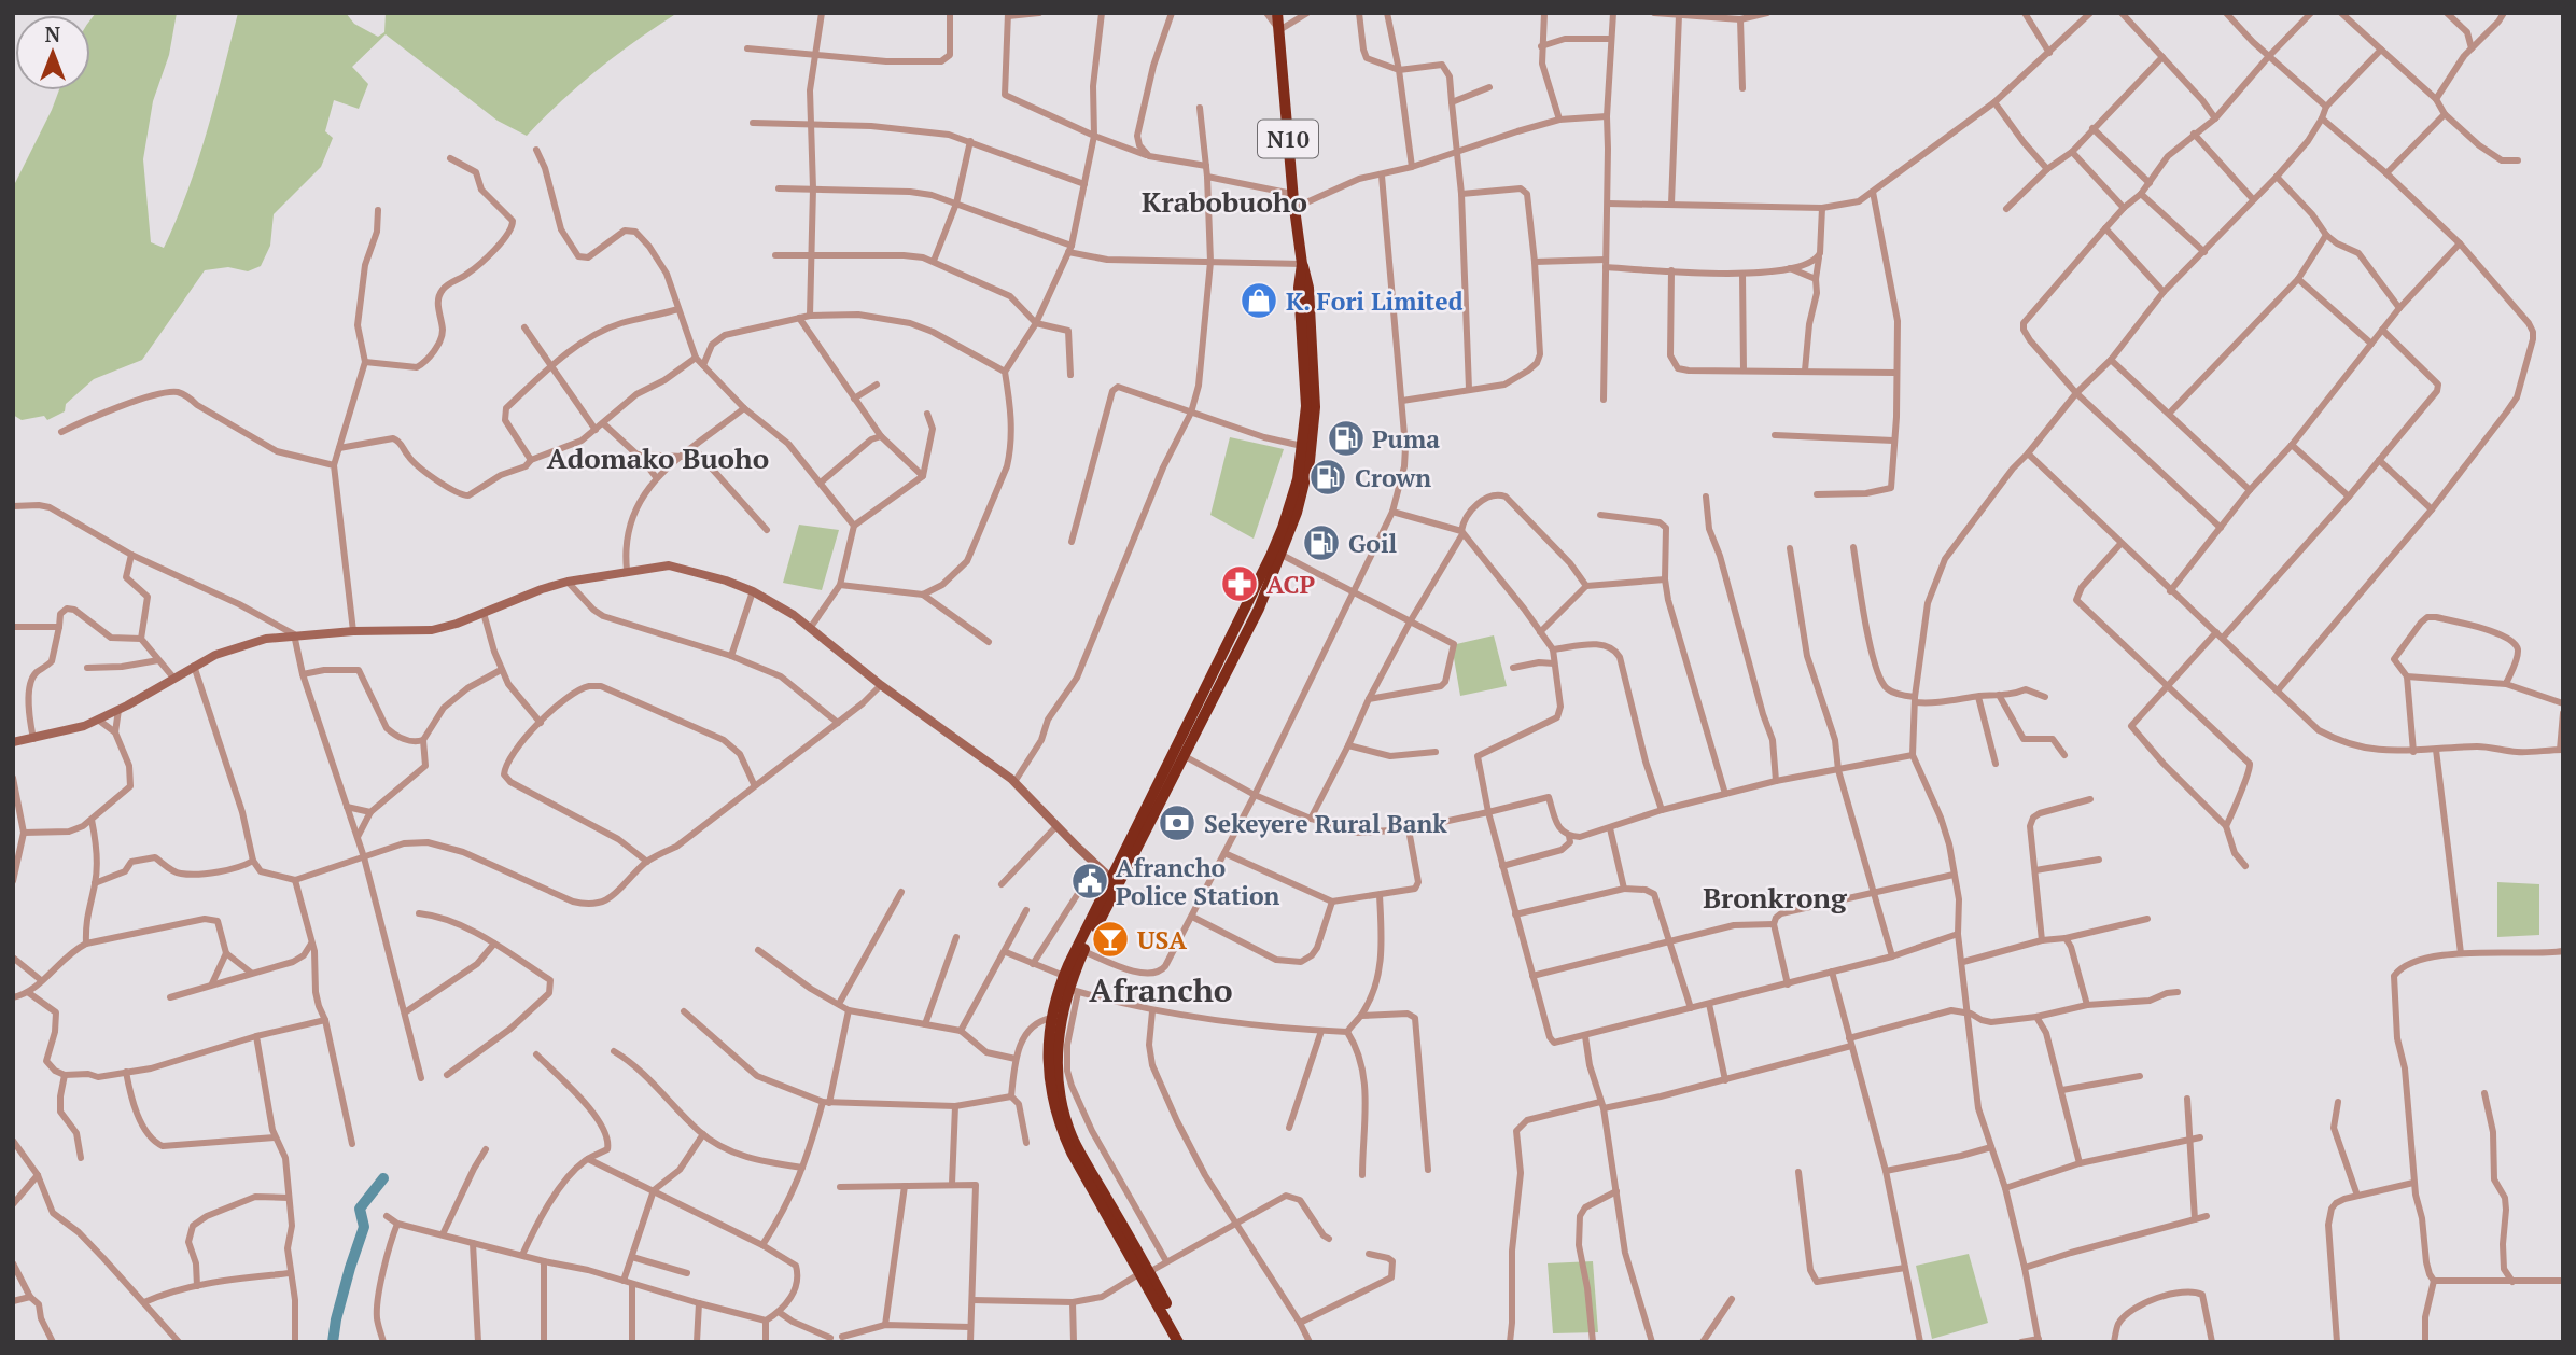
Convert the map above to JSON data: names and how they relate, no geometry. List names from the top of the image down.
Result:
{
  "streets": {
    "highway": ["N10"]
  },
  "districts": [
    "Krabobuoho",
    "Adomako Buoho",
    "Bronkrong",
    "Afrancho"
  ],
  "places": {
    "shop": ["K. Fori Limited"],
    "fuel station": ["Puma", "Crown", "Goil"],
    "pharmacy": ["ACP"],
    "bank": ["Sekeyere Rural Bank"],
    "public building": ["Afrancho Police Station"],
    "bar": ["USA"]
  },
  "north": "top"
}
